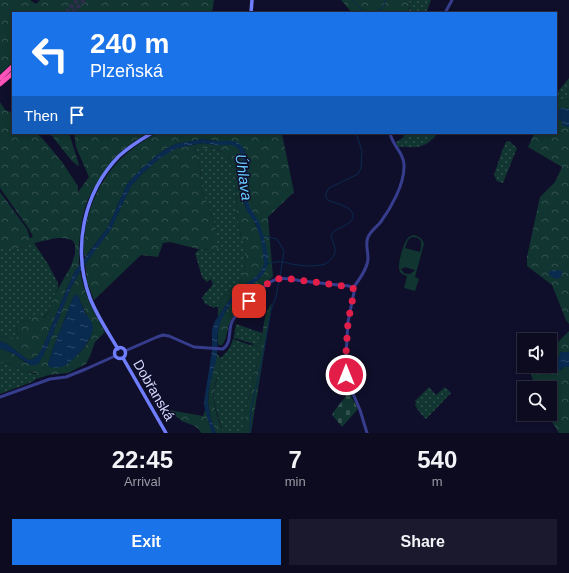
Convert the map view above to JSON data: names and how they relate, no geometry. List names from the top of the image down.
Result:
{
  "streets": {
    "main road": ["Dobřanská"]
  },
  "water": ["Úhlava"],
  "page": {
    "turn": ["240 m", "Plzeňská"],
    "then": "Then",
    "eta": [
      "22:45",
      "Arrival",
      "7",
      "min",
      "540",
      "m"
    ],
    "buttons": ["Exit", "Share"]
  }
}
